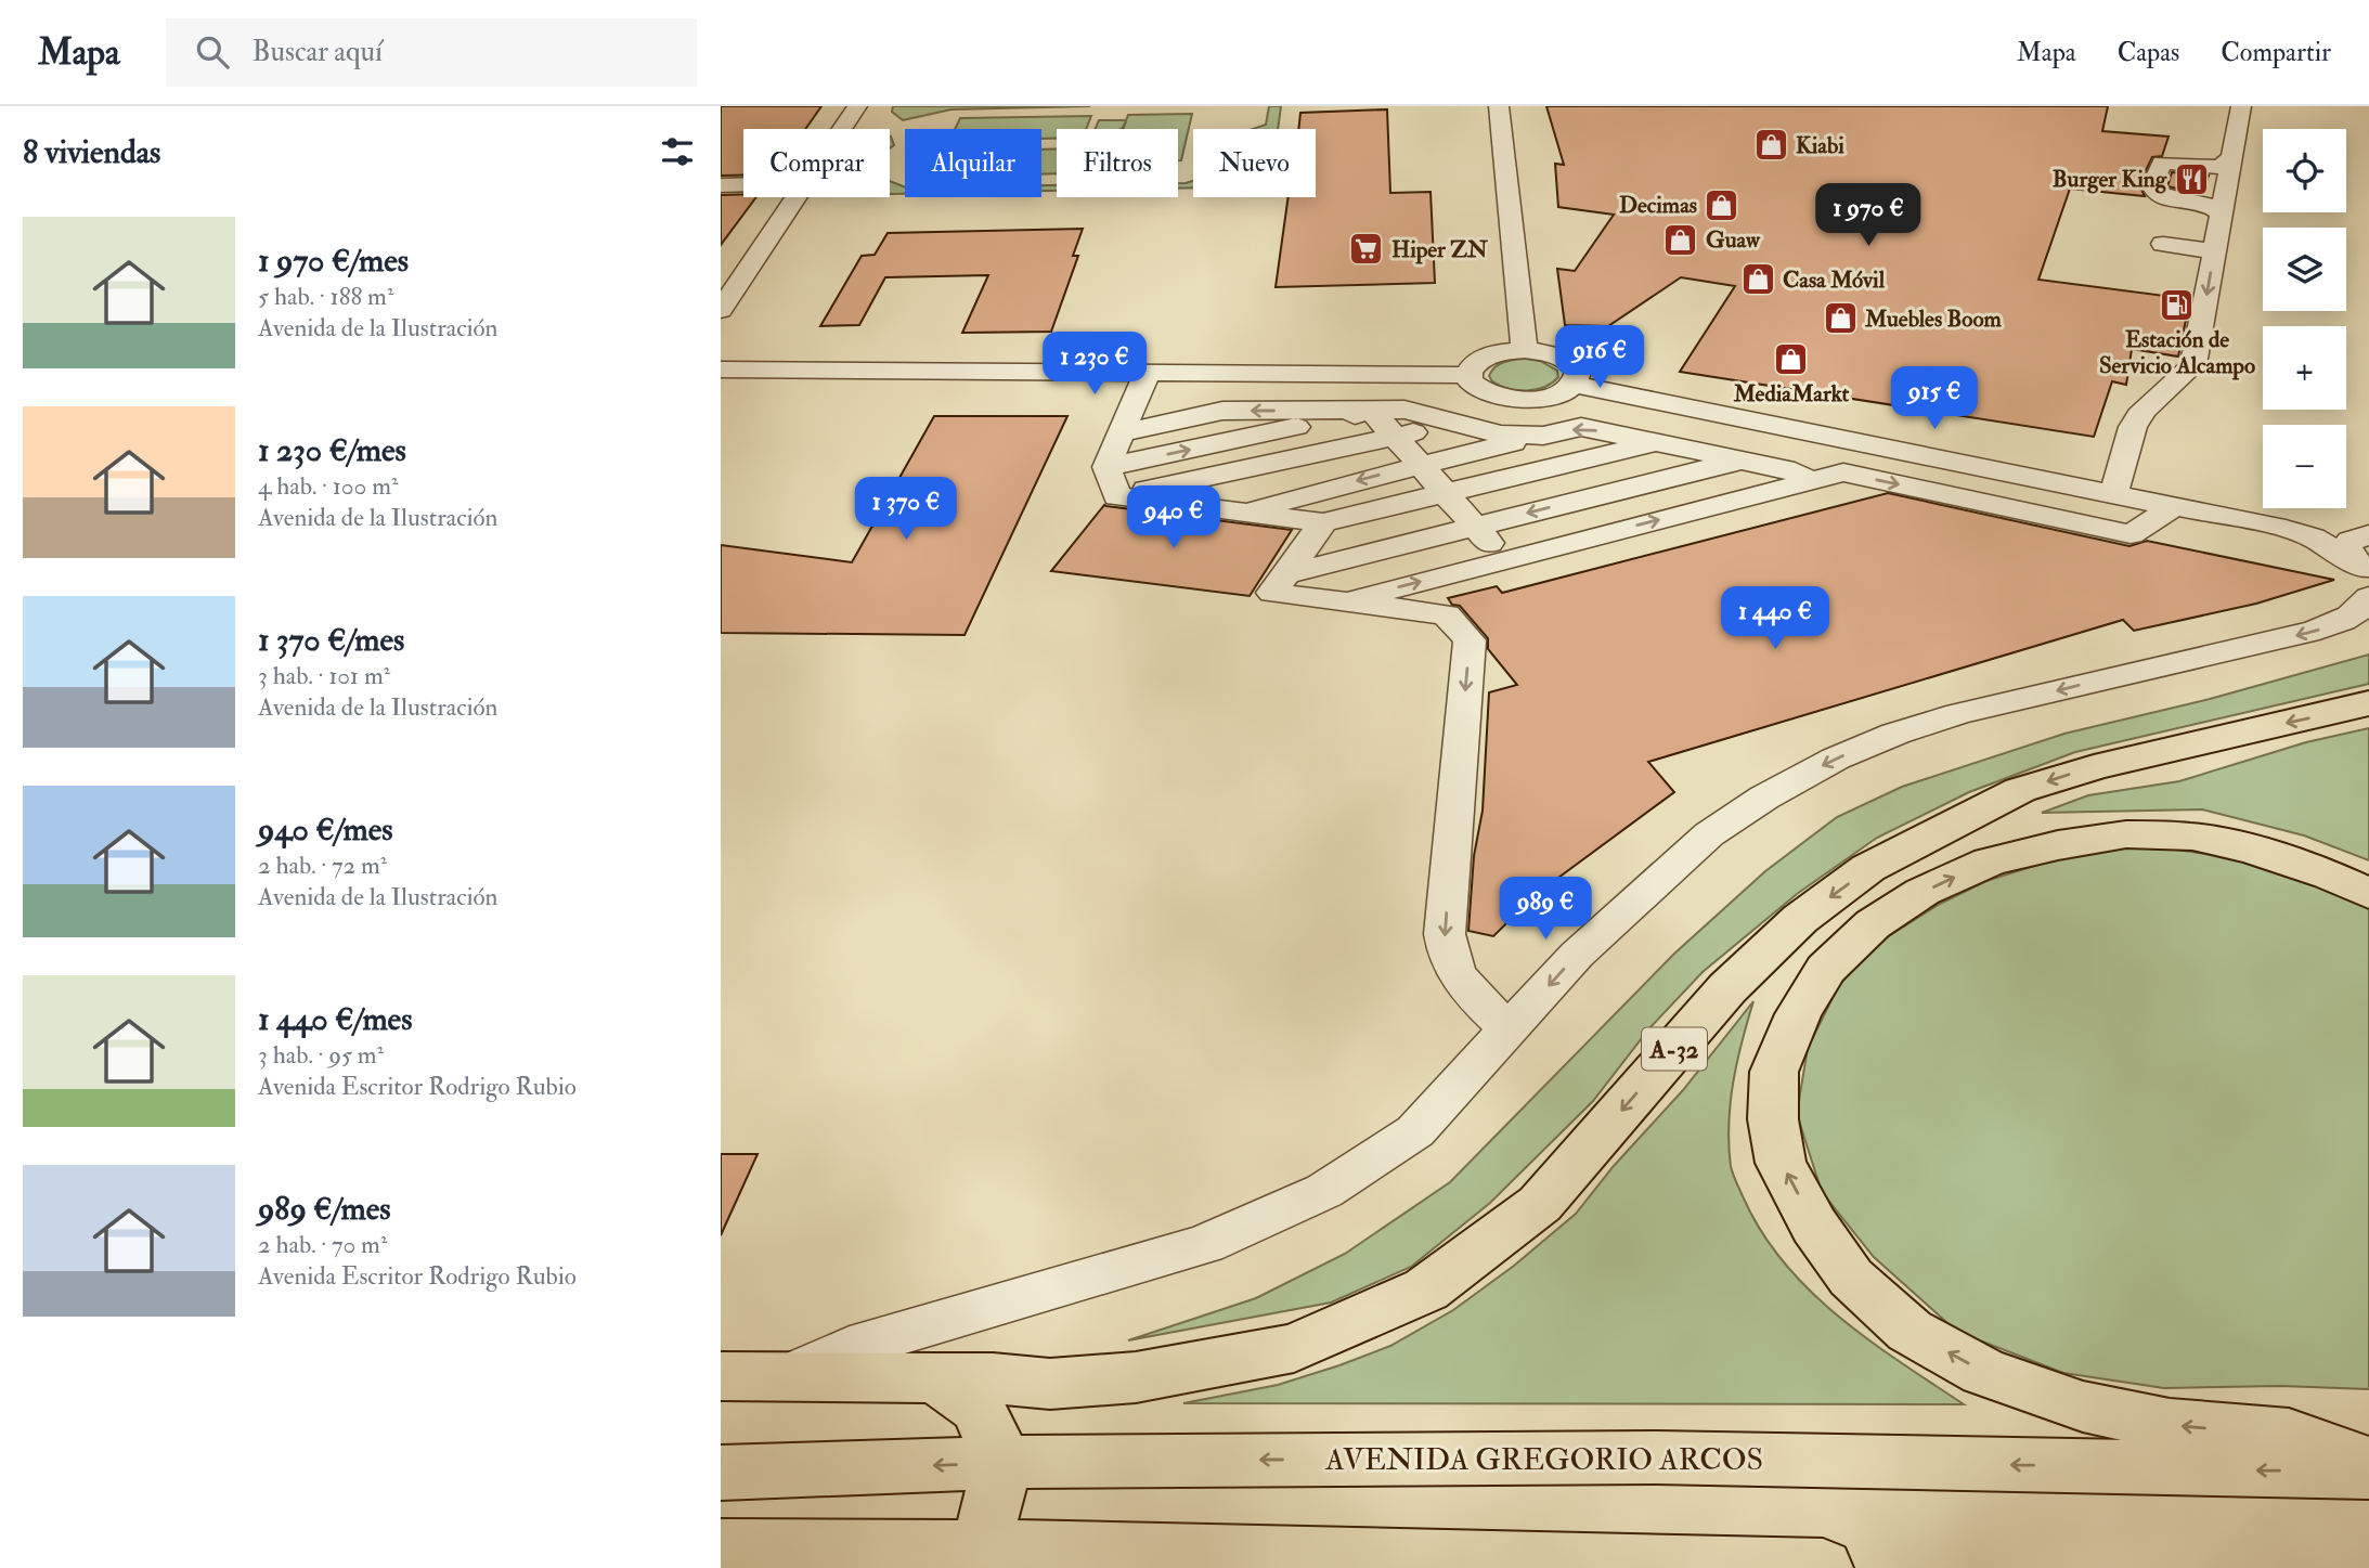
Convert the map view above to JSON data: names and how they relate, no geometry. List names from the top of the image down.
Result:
{
  "streets": {
    "main road": ["A-32", "AVENIDA GREGORIO ARCOS"]
  },
  "places": {
    "shop": [
      "Kiabi",
      "Decimas",
      "Guaw",
      "Casa Móvil",
      "Muebles Boom",
      "MediaMarkt"
    ],
    "restaurant": ["Burger King"],
    "supermarket": ["Hiper ZN"],
    "fuel station": ["Estación de Servicio Alcampo"]
  },
  "page": {
    "header": "Mapa",
    "search": "Buscar aquí",
    "nav": ["Mapa", "Capas", "Compartir"],
    "heading": "8 viviendas",
    "map_buttons": ["+", "−"],
    "chip": [
      "Comprar",
      "Alquilar",
      "Filtros",
      "Nuevo"
    ],
    "price": [
      "1 970 €",
      "916 €",
      "1 230 €",
      "915 €",
      "1 370 €",
      "940 €",
      "1 440 €",
      "989 €"
    ],
    "list": [
      {
        "name": "1 970 €/mes",
        "note": "5 hab. · 188 m² · Avenida de la Ilustración"
      },
      {
        "name": "1 230 €/mes",
        "note": "4 hab. · 100 m² · Avenida de la Ilustración"
      },
      {
        "name": "1 370 €/mes",
        "note": "3 hab. · 101 m² · Avenida de la Ilustración"
      },
      {
        "name": "940 €/mes",
        "note": "2 hab. · 72 m² · Avenida de la Ilustración"
      },
      {
        "name": "1 440 €/mes",
        "note": "3 hab. · 95 m² · Avenida Escritor Rodrigo Rubio"
      },
      {
        "name": "989 €/mes",
        "note": "2 hab. · 70 m² · Avenida Escritor Rodrigo Rubio"
      }
    ]
  }
}
